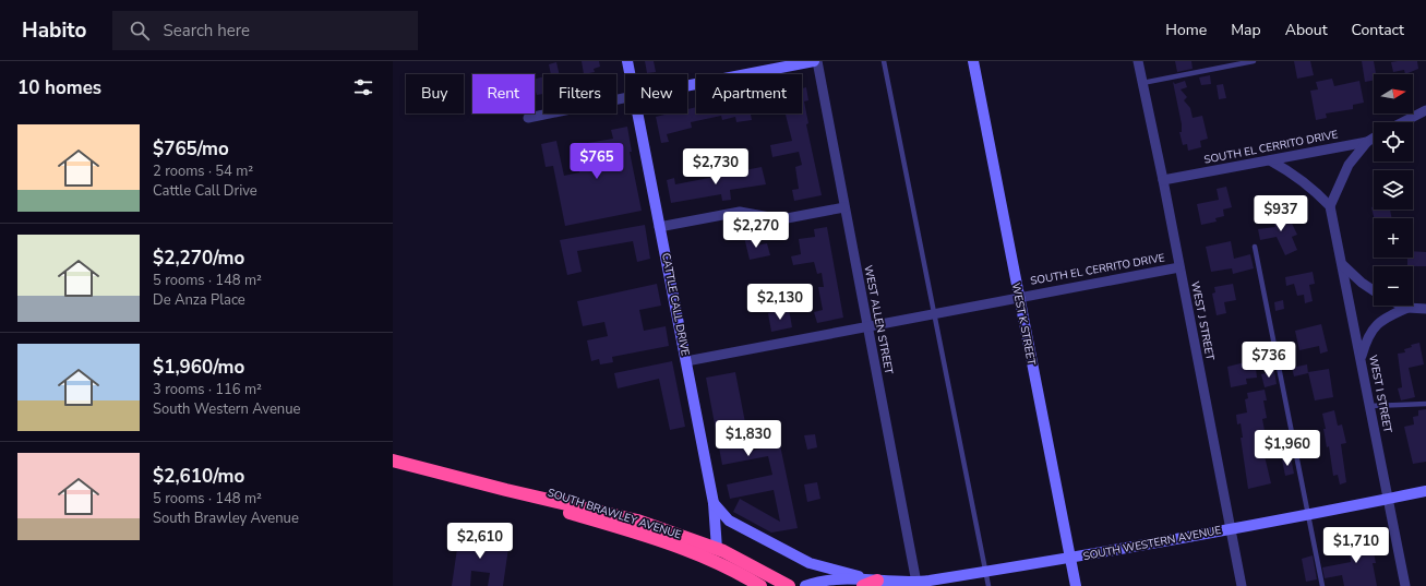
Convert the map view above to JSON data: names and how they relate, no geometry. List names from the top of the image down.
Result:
{
  "streets": {
    "highway": ["SOUTH BRAWLEY AVENUE"],
    "street": [
      "SOUTH EL CERRITO DRIVE",
      "CATTLE CALL DRIVE",
      "WEST ALLEN STREET",
      "WEST J STREET",
      "WEST K STREET",
      "WEST I STREET",
      "SOUTH WESTERN AVENUE"
    ]
  },
  "crossings": [
    ["SOUTH EL CERRITO DRIVE", "CATTLE CALL DRIVE"],
    ["SOUTH EL CERRITO DRIVE", "WEST ALLEN STREET"],
    ["SOUTH EL CERRITO DRIVE", "WEST J STREET"],
    ["SOUTH EL CERRITO DRIVE", "WEST K STREET"],
    ["CATTLE CALL DRIVE", "SOUTH BRAWLEY AVENUE"],
    ["CATTLE CALL DRIVE", "SOUTH WESTERN AVENUE"],
    ["WEST ALLEN STREET", "SOUTH WESTERN AVENUE"],
    ["WEST J STREET", "SOUTH WESTERN AVENUE"],
    ["WEST K STREET", "SOUTH WESTERN AVENUE"],
    ["WEST I STREET", "SOUTH WESTERN AVENUE"]
  ],
  "north": "right",
  "page": {
    "header": "Habito",
    "search": "Search here",
    "nav": [
      "Home",
      "Map",
      "About",
      "Contact"
    ],
    "heading": "10 homes",
    "map_buttons": ["+", "−"],
    "chip": [
      "Buy",
      "Rent",
      "Filters",
      "New",
      "Apartment"
    ],
    "list": [
      {
        "name": "$765/mo",
        "note": "2 rooms · 54 m² · Cattle Call Drive"
      },
      {
        "name": "$2,270/mo",
        "note": "5 rooms · 148 m² · De Anza Place"
      },
      {
        "name": "$1,960/mo",
        "note": "3 rooms · 116 m² · South Western Avenue"
      },
      {
        "name": "$2,610/mo",
        "note": "5 rooms · 148 m² · South Brawley Avenue"
      }
    ],
    "price": [
      "$765",
      "$2,730",
      "$937",
      "$2,270",
      "$2,130",
      "$736",
      "$1,830",
      "$1,960",
      "$2,610",
      "$1,710"
    ]
  }
}
